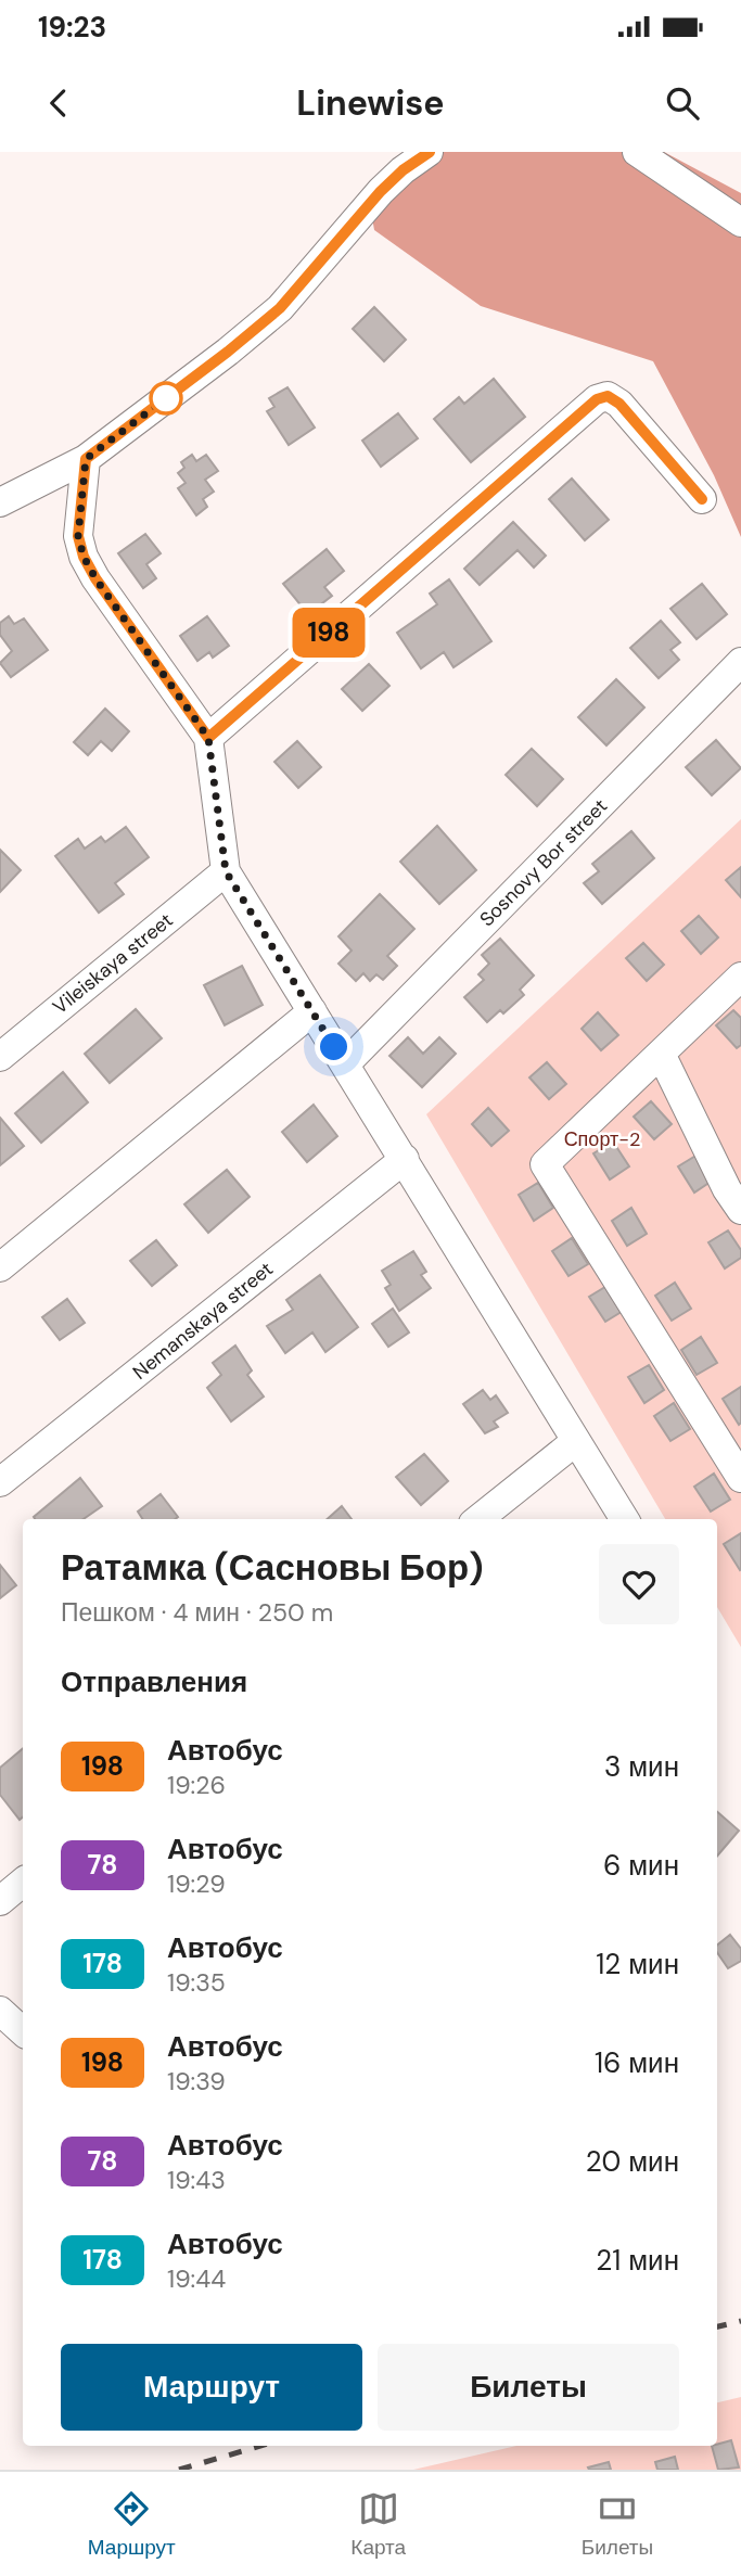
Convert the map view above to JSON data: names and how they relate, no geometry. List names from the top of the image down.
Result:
{
  "streets": {
    "street": ["Sosnovy Bor street", "Vileiskaya street", "Nemanskaya street"]
  },
  "parks": ["Спорт-2"],
  "lines": ["bus line 198"],
  "page": {
    "status": "19:23",
    "header": "Linewise",
    "on_map": "198",
    "heading": [
      ["Ратамка (Сасновы Бор)", "Пешком · 4 мин · 250 m"],
      "Отправления"
    ],
    "list": [
      {
        "mark": "198",
        "name": "Автобус",
        "note": "19:26",
        "value": "3 мин"
      },
      {
        "mark": "78",
        "name": "Автобус",
        "note": "19:29",
        "value": "6 мин"
      },
      {
        "mark": "178",
        "name": "Автобус",
        "note": "19:35",
        "value": "12 мин"
      },
      {
        "mark": "198",
        "name": "Автобус",
        "note": "19:39",
        "value": "16 мин"
      },
      {
        "mark": "78",
        "name": "Автобус",
        "note": "19:43",
        "value": "20 мин"
      },
      {
        "mark": "178",
        "name": "Автобус",
        "note": "19:44",
        "value": "21 мин"
      }
    ],
    "buttons": ["Маршрут", "Билеты"],
    "tabs": ["Маршрут", "Карта", "Билеты"]
  }
}
